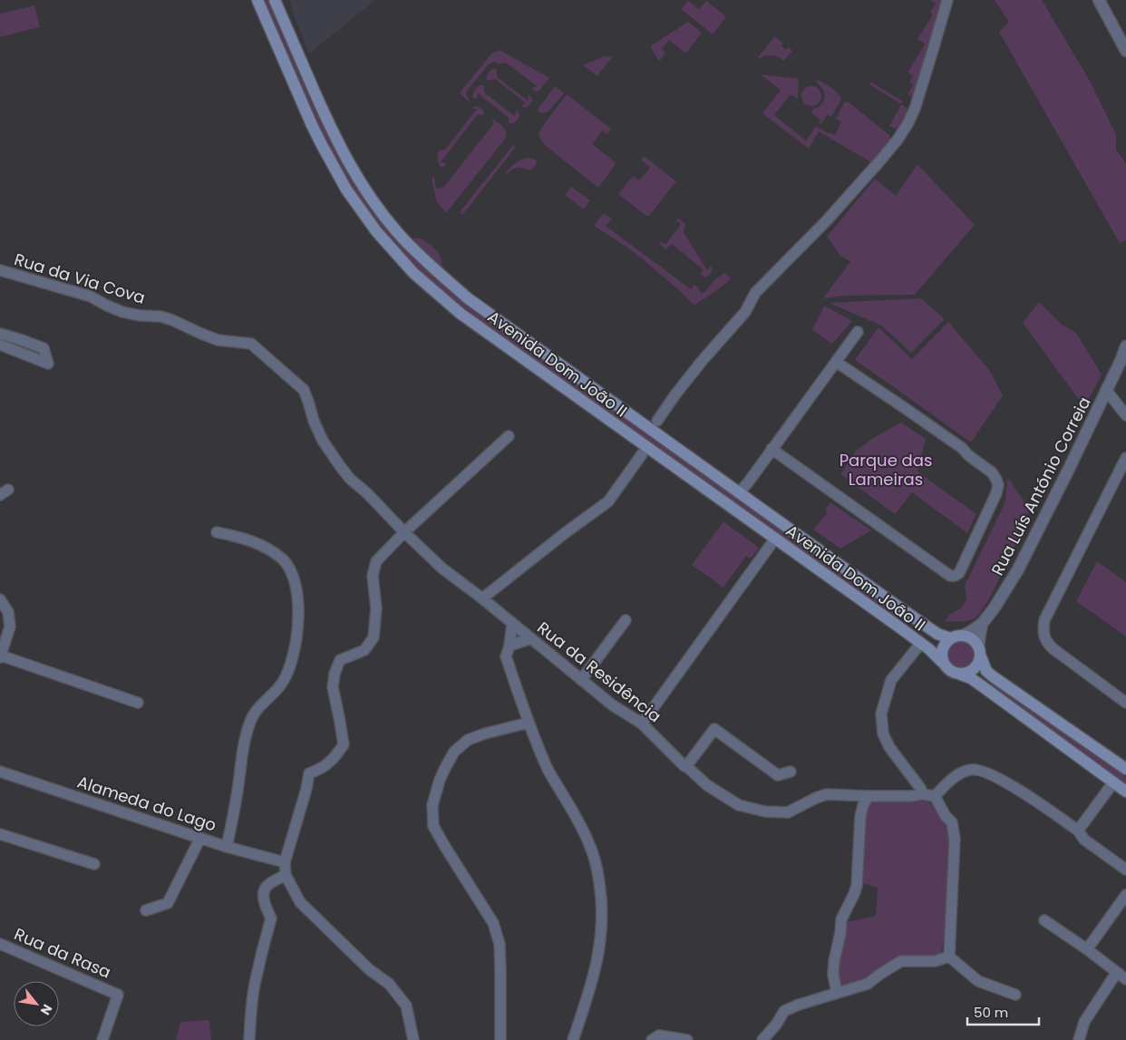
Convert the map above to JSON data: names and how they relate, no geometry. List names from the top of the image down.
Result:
{
  "streets": {
    "main road": ["Avenida Dom João II"],
    "street": [
      "Rua da Via Cova",
      "Rua Luís António Correia",
      "Rua da Residência",
      "Alameda do Lago",
      "Rua da Rasa"
    ]
  },
  "crossings": [
    ["Rua da Via Cova", "Rua da Residência"],
    ["Avenida Dom João II", "Rua Luís António Correia"]
  ],
  "parks": ["Parque das Lameiras"],
  "scale_bar": "50 m",
  "north": "bottom right"
}
